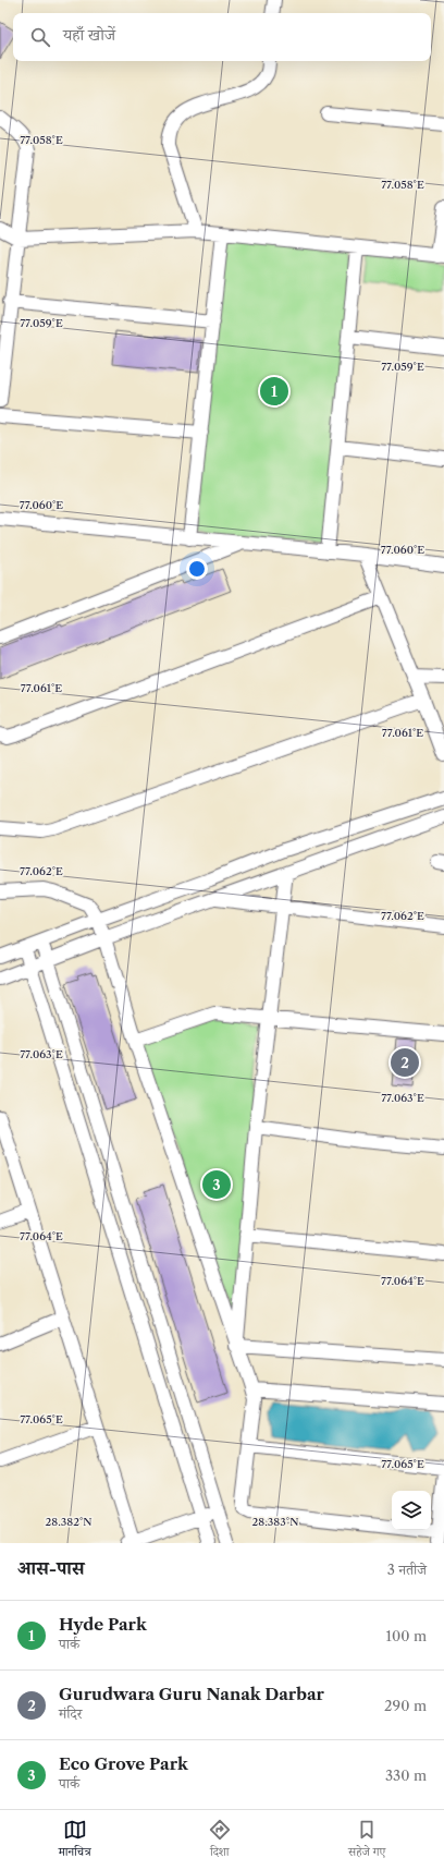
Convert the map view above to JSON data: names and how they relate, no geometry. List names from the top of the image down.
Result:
{
  "page": {
    "search": "यहाँ खोजें",
    "pins": ["1", "2", "3"],
    "heading": ["आस-पास", "3 नतीजे"],
    "list": [
      {
        "mark": "1",
        "name": "Hyde Park",
        "note": "पार्क",
        "value": "100 m"
      },
      {
        "mark": "2",
        "name": "Gurudwara Guru Nanak Darbar",
        "note": "मंदिर",
        "value": "290 m"
      },
      {
        "mark": "3",
        "name": "Eco Grove Park",
        "note": "पार्क",
        "value": "330 m"
      }
    ],
    "nav": ["मानचित्र", "दिशा", "सहेजे गए"]
  },
  "coordinates": [
    "77.058°E",
    "77.059°E",
    "77.060°E",
    "77.061°E",
    "77.062°E",
    "77.063°E",
    "77.064°E",
    "77.065°E",
    "28.382°N",
    "28.383°N"
  ]
}
